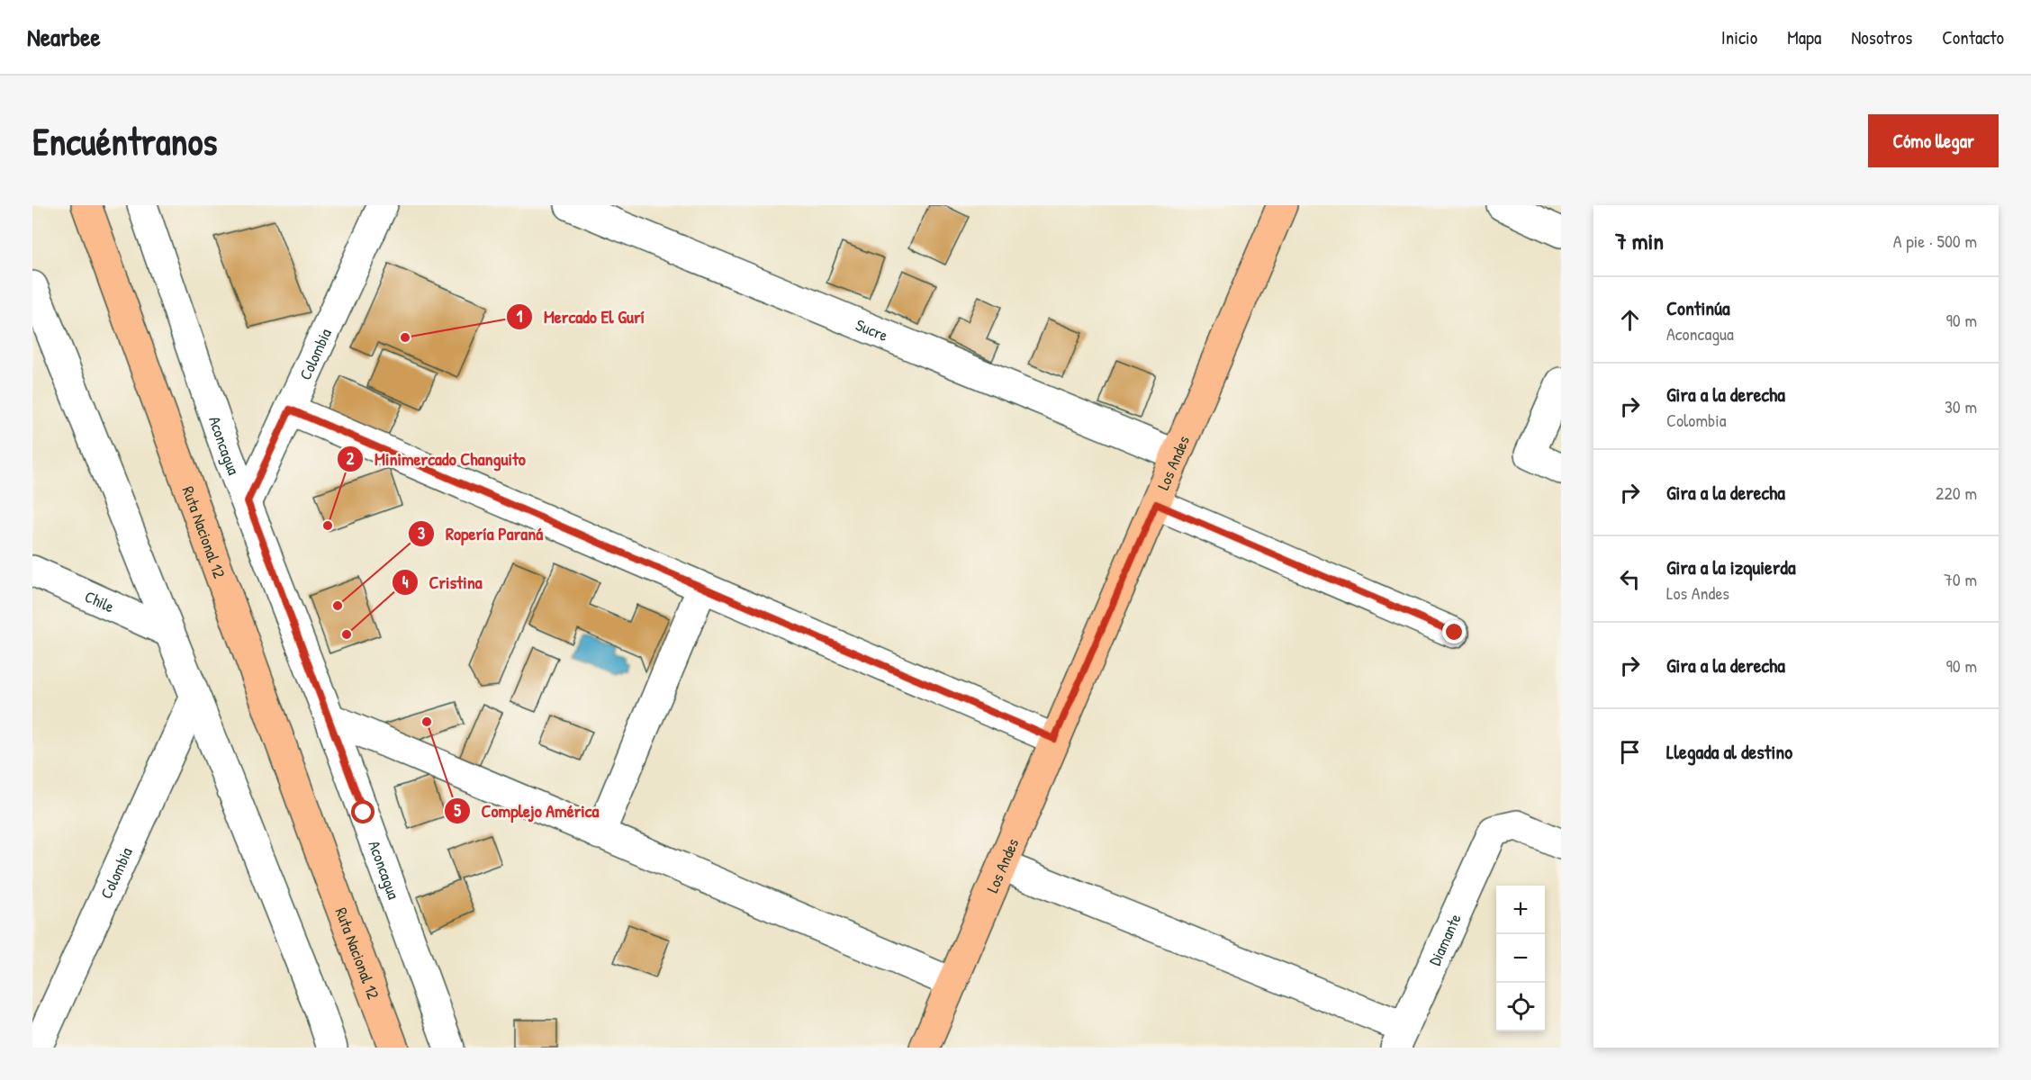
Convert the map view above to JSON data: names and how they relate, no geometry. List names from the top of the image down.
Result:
{
  "streets": {
    "main road": ["Los Andes", "Ruta Nacional 12"],
    "street": [
      "Sucre",
      "Colombia",
      "Aconcagua",
      "Chile",
      "Diamante"
    ]
  },
  "crossings": [
    ["Sucre", "Los Andes"],
    ["Colombia", "Aconcagua"]
  ],
  "places": [
    "Mercado El Gurí",
    "Minimercado Changuito",
    "Ropería Paraná",
    "Cristina",
    "Complejo América"
  ],
  "page": {
    "header": "Nearbee",
    "nav": [
      "Inicio",
      "Mapa",
      "Nosotros",
      "Contacto"
    ],
    "buttons": "Cómo llegar",
    "title": "Encuéntranos",
    "heading": ["7 min", "A pie · 500 m"],
    "list": [
      ["Continúa", "Aconcagua", "90 m"],
      ["Gira a la derecha", "Colombia", "30 m"],
      ["Gira a la derecha", "220 m"],
      ["Gira a la izquierda", "Los Andes", "70 m"],
      ["Gira a la derecha", "90 m"],
      "Llegada al destino"
    ],
    "map_buttons": ["+", "−"]
  }
}
